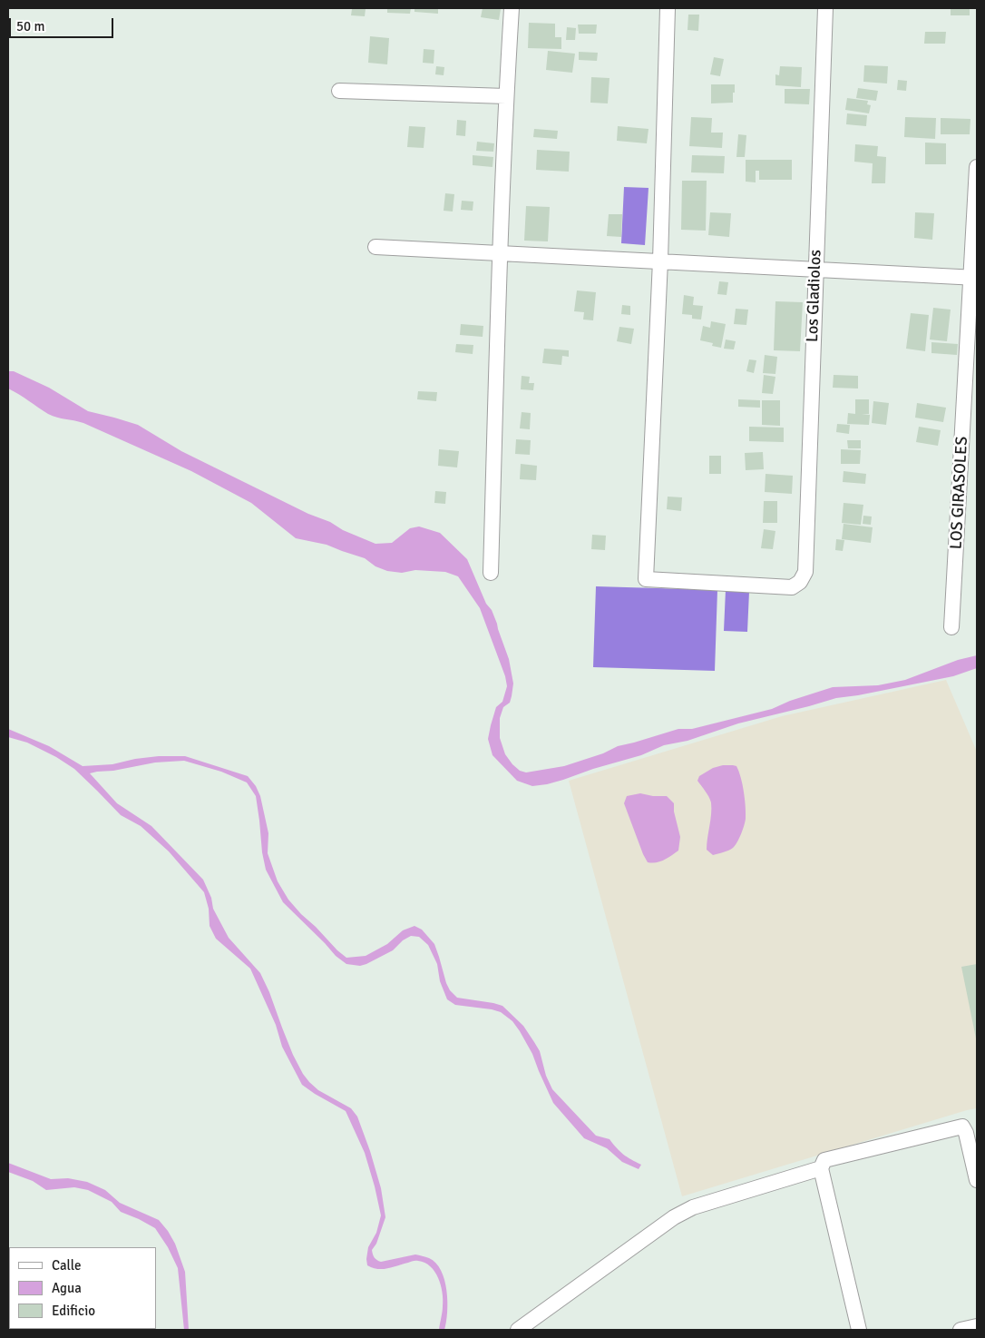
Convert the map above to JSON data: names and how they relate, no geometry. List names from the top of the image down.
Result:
{
  "streets": {
    "street": ["Los Gladiolos", "LOS GIRASOLES"]
  },
  "legend": ["Calle", "Agua", "Edificio"],
  "scale_bar": "50 m"
}
